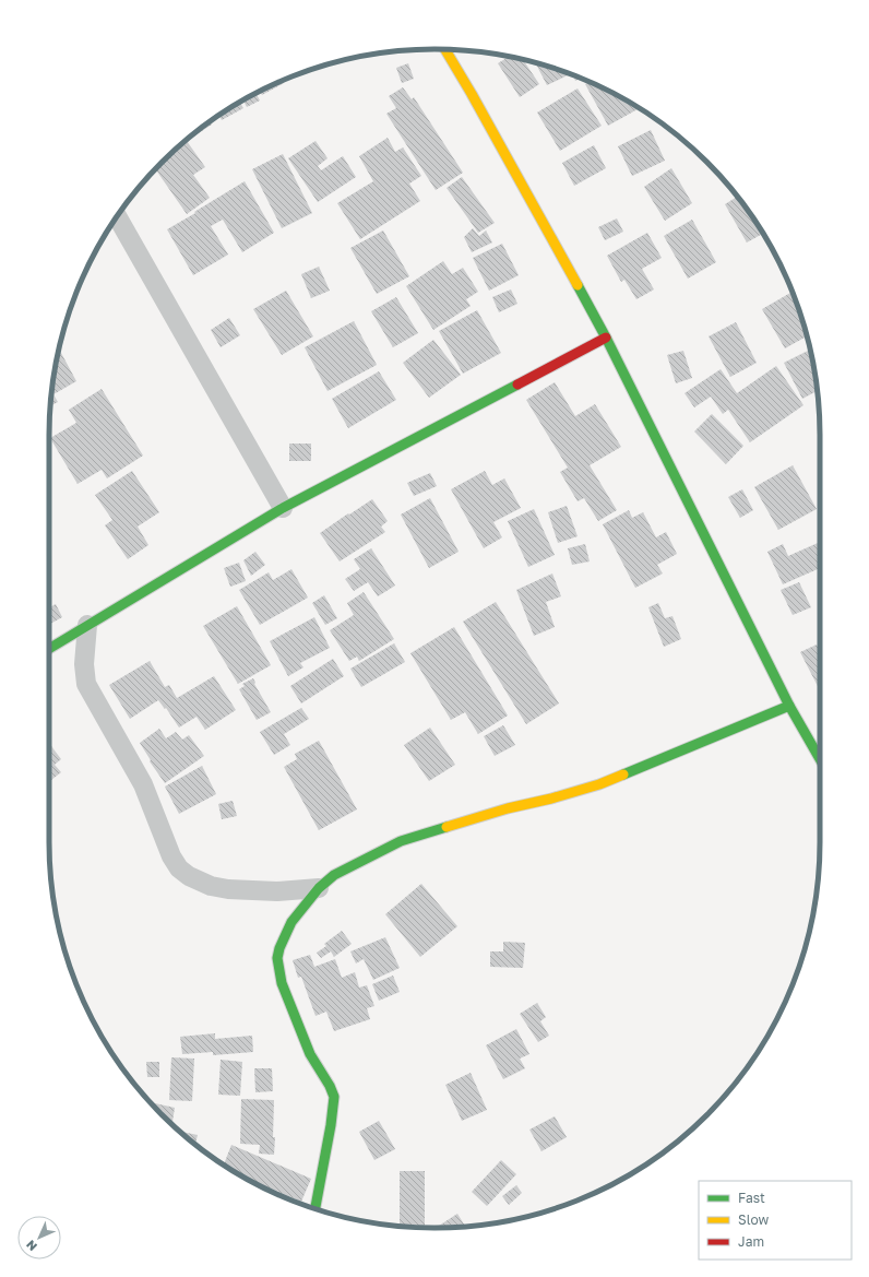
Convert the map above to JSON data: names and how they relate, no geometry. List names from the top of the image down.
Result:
{
  "legend": ["Fast", "Slow", "Jam"],
  "north": "bottom left"
}
